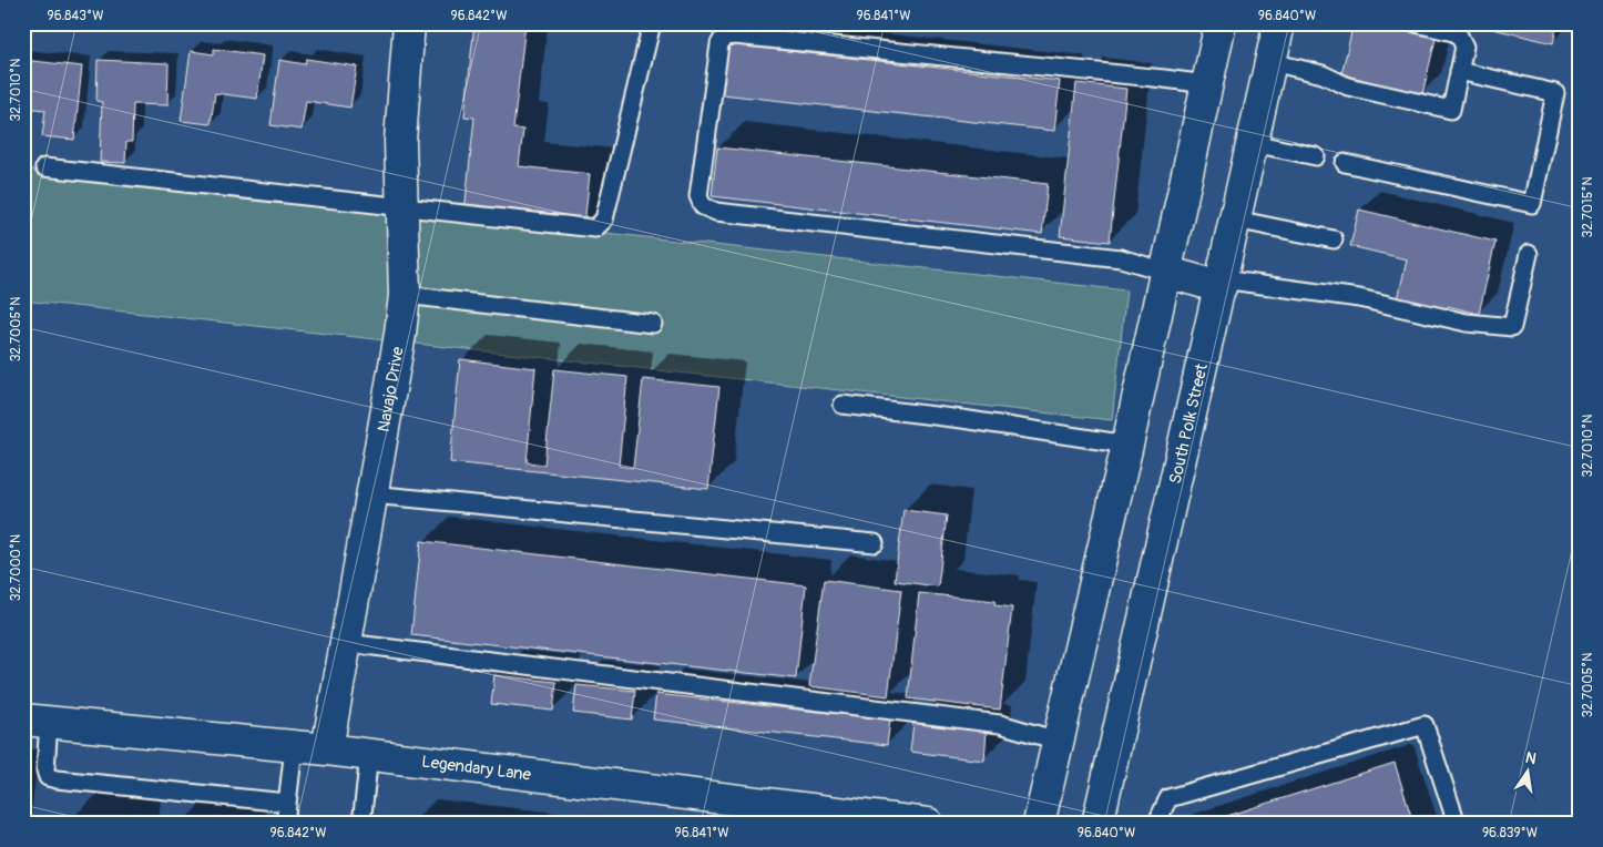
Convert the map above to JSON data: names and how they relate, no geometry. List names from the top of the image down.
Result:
{
  "streets": {
    "main road": ["Navajo Drive", "South Polk Street", "Legendary Lane"]
  },
  "crossings": [
    ["Navajo Drive", "Legendary Lane"]
  ],
  "north": "top",
  "coordinates": [
    "96.843°W",
    "96.842°W",
    "96.841°W",
    "96.840°W",
    "32.7010°N",
    "32.7015°N",
    "32.7005°N",
    "32.7000°N",
    "96.839°W"
  ]
}
